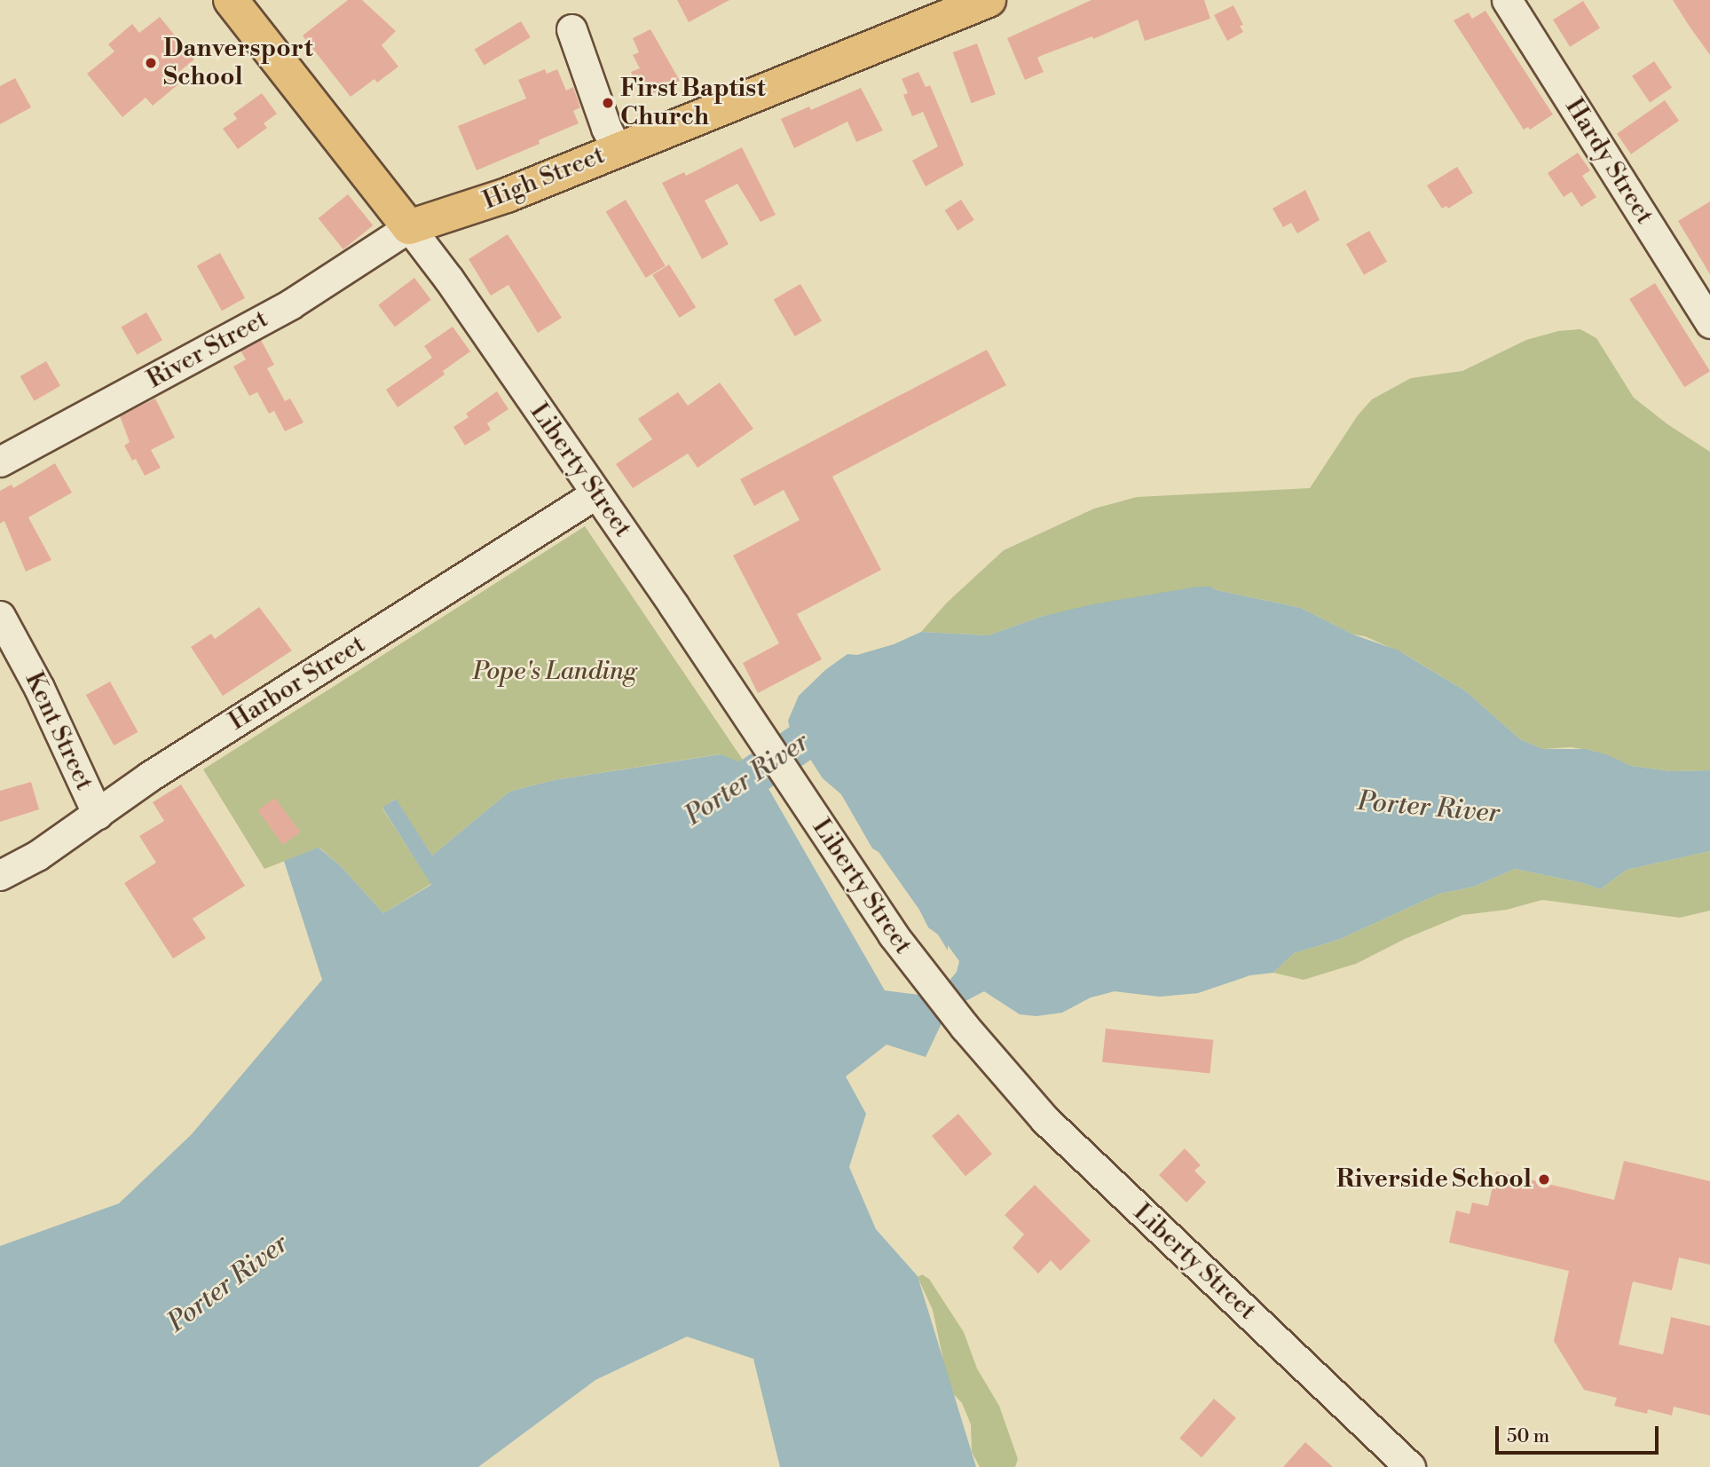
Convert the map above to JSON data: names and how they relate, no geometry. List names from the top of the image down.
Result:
{
  "streets": {
    "main road": ["High Street"],
    "street": [
      "Hardy Street",
      "River Street",
      "Liberty Street",
      "Harbor Street",
      "Kent Street"
    ]
  },
  "crossings": [
    ["High Street", "River Street"],
    ["High Street", "Liberty Street"],
    ["River Street", "Liberty Street"],
    ["Liberty Street", "Harbor Street"],
    ["Harbor Street", "Kent Street"]
  ],
  "water": ["Porter River"],
  "parks": ["Pope's Landing"],
  "places": ["Danversport School", "First Baptist Church", "Riverside School"],
  "scale_bar": "50 m"
}
